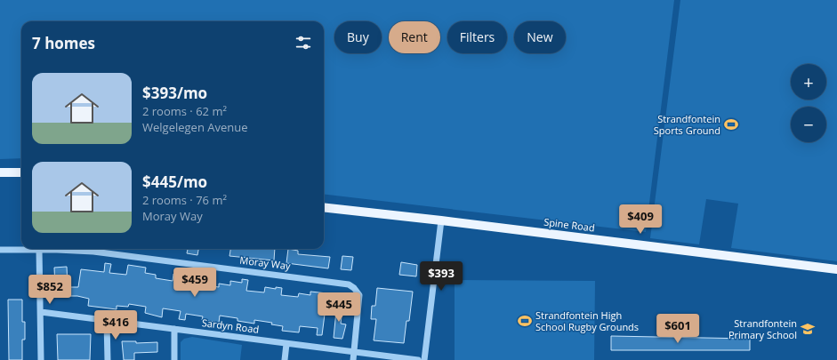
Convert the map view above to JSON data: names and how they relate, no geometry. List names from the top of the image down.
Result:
{
  "streets": {
    "main road": ["Spine Road"],
    "street": ["Moray Way", "Sardyn Road"]
  },
  "crossings": [
    ["Moray Way", "Sardyn Road"]
  ],
  "places": {
    "sports": ["Strandfontein Sports Ground", "Strandfontein High School Rugby Grounds"],
    "school or university": ["Strandfontein Primary School"]
  },
  "page": {
    "chip": [
      "Buy",
      "Rent",
      "Filters",
      "New"
    ],
    "heading": "7 homes",
    "map_buttons": ["+", "−"],
    "list": [
      {
        "name": "$393/mo",
        "note": "2 rooms · 62 m² · Welgelegen Avenue"
      },
      {
        "name": "$445/mo",
        "note": "2 rooms · 76 m² · Moray Way"
      }
    ],
    "price": [
      "$409",
      "$393",
      "$459",
      "$852",
      "$445",
      "$416",
      "$601"
    ]
  }
}
